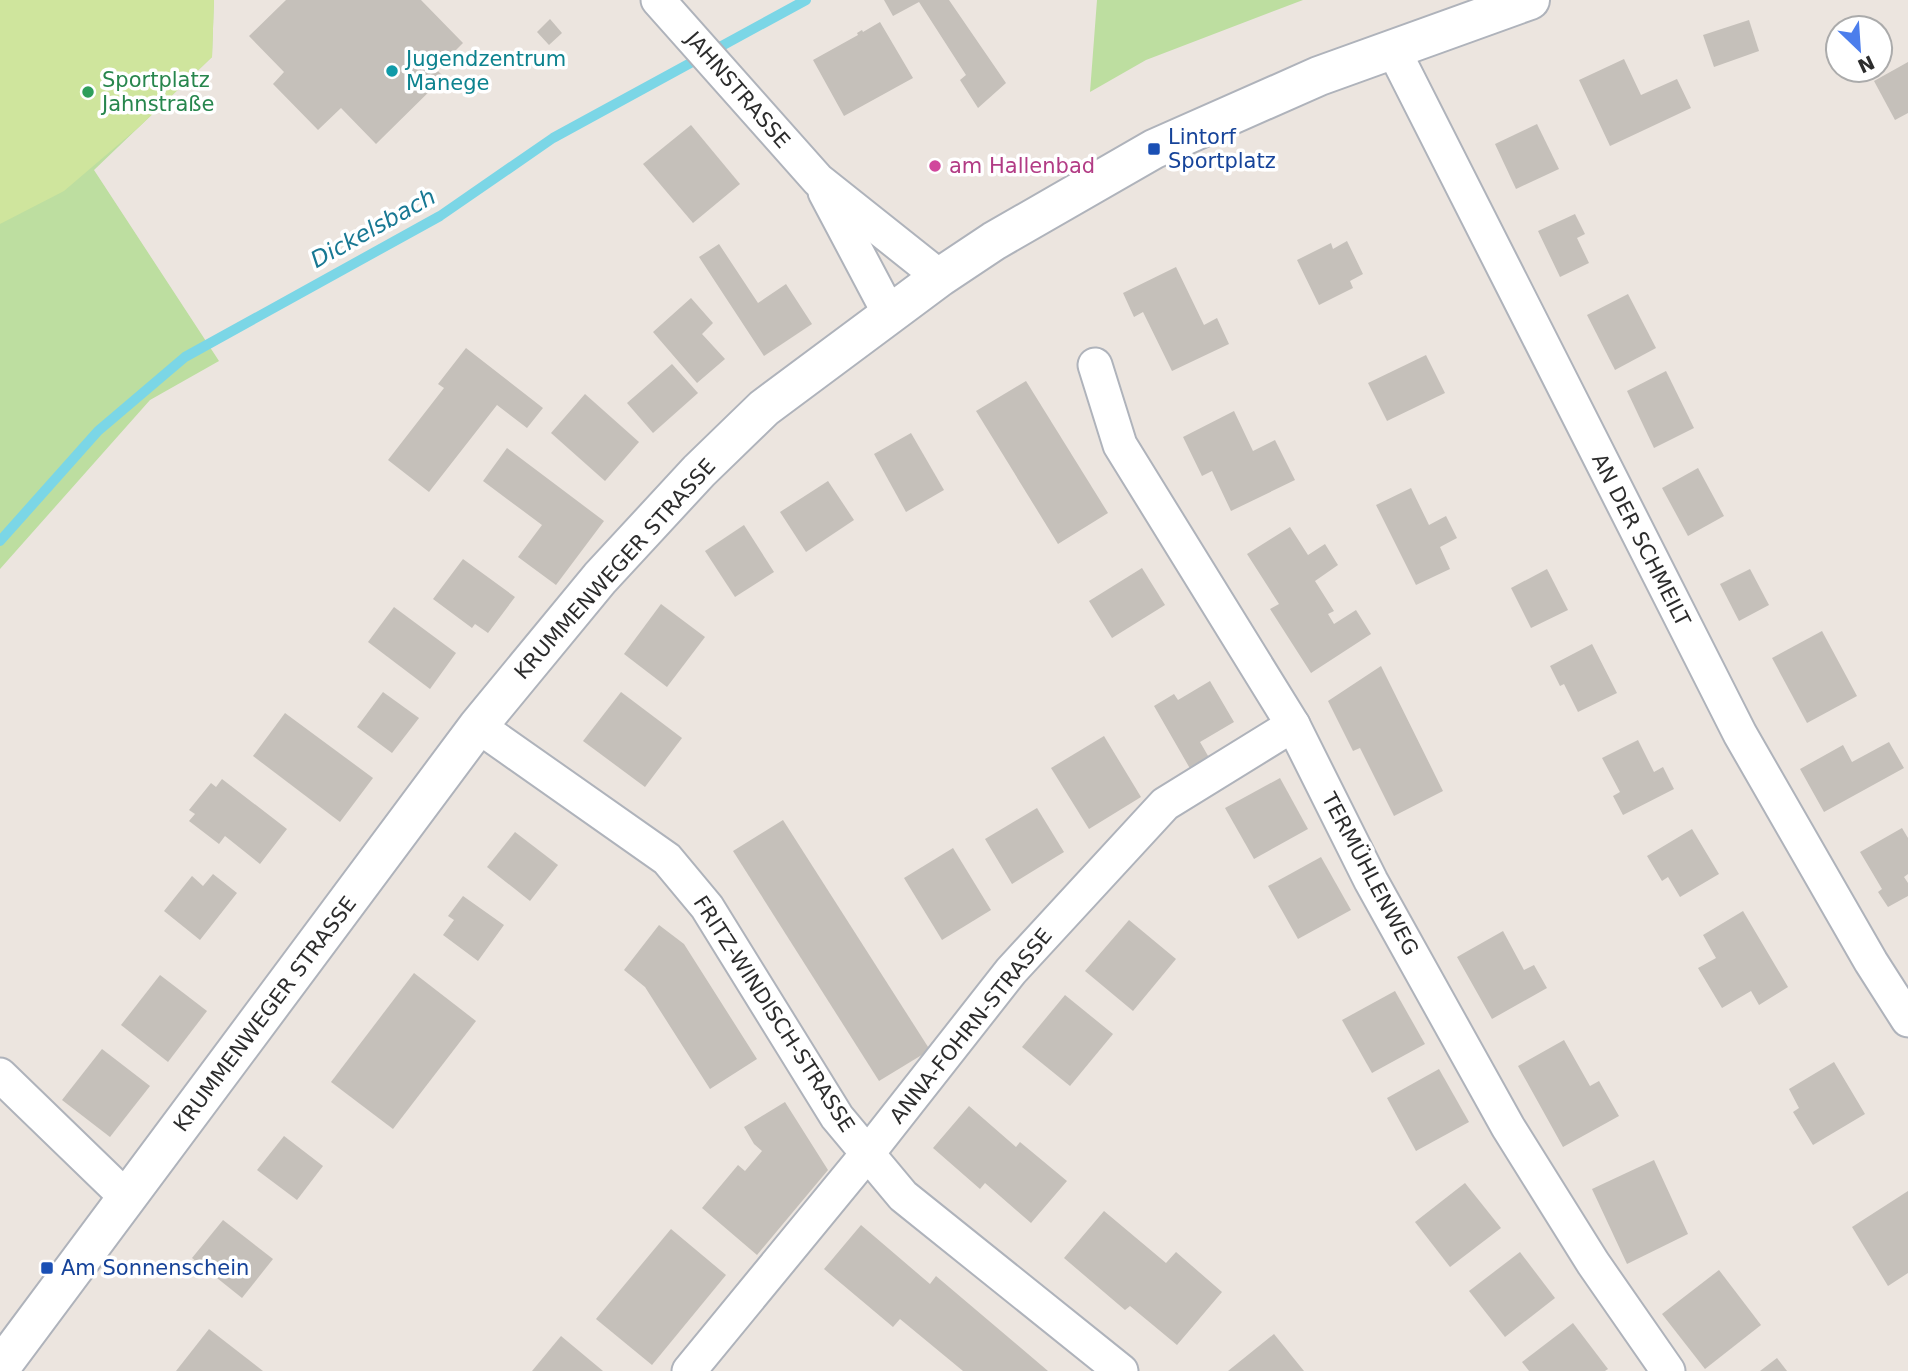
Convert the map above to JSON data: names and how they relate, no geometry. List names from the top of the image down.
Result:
{
  "streets": {
    "main road": ["KRUMMENWEGER STRASSE"],
    "street": [
      "JAHNSTRASSE",
      "AN DER SCHMEILT",
      "TERMÜHLENWEG",
      "FRITZ-WINDISCH-STRASSE",
      "ANNA-FOHRN-STRASSE"
    ]
  },
  "crossings": [
    ["JAHNSTRASSE", "KRUMMENWEGER STRASSE"],
    ["AN DER SCHMEILT", "KRUMMENWEGER STRASSE"],
    ["KRUMMENWEGER STRASSE", "FRITZ-WINDISCH-STRASSE"],
    ["TERMÜHLENWEG", "ANNA-FOHRN-STRASSE"],
    ["FRITZ-WINDISCH-STRASSE", "ANNA-FOHRN-STRASSE"]
  ],
  "water": ["Dickelsbach"],
  "places": {
    "other": ["Jugendzentrum Manege", "Sportplatz Jahnstraße", "am Hallenbad"],
    "transit": ["Lintorf Sportplatz", "Am Sonnenschein"]
  },
  "north": "bottom right"
}
